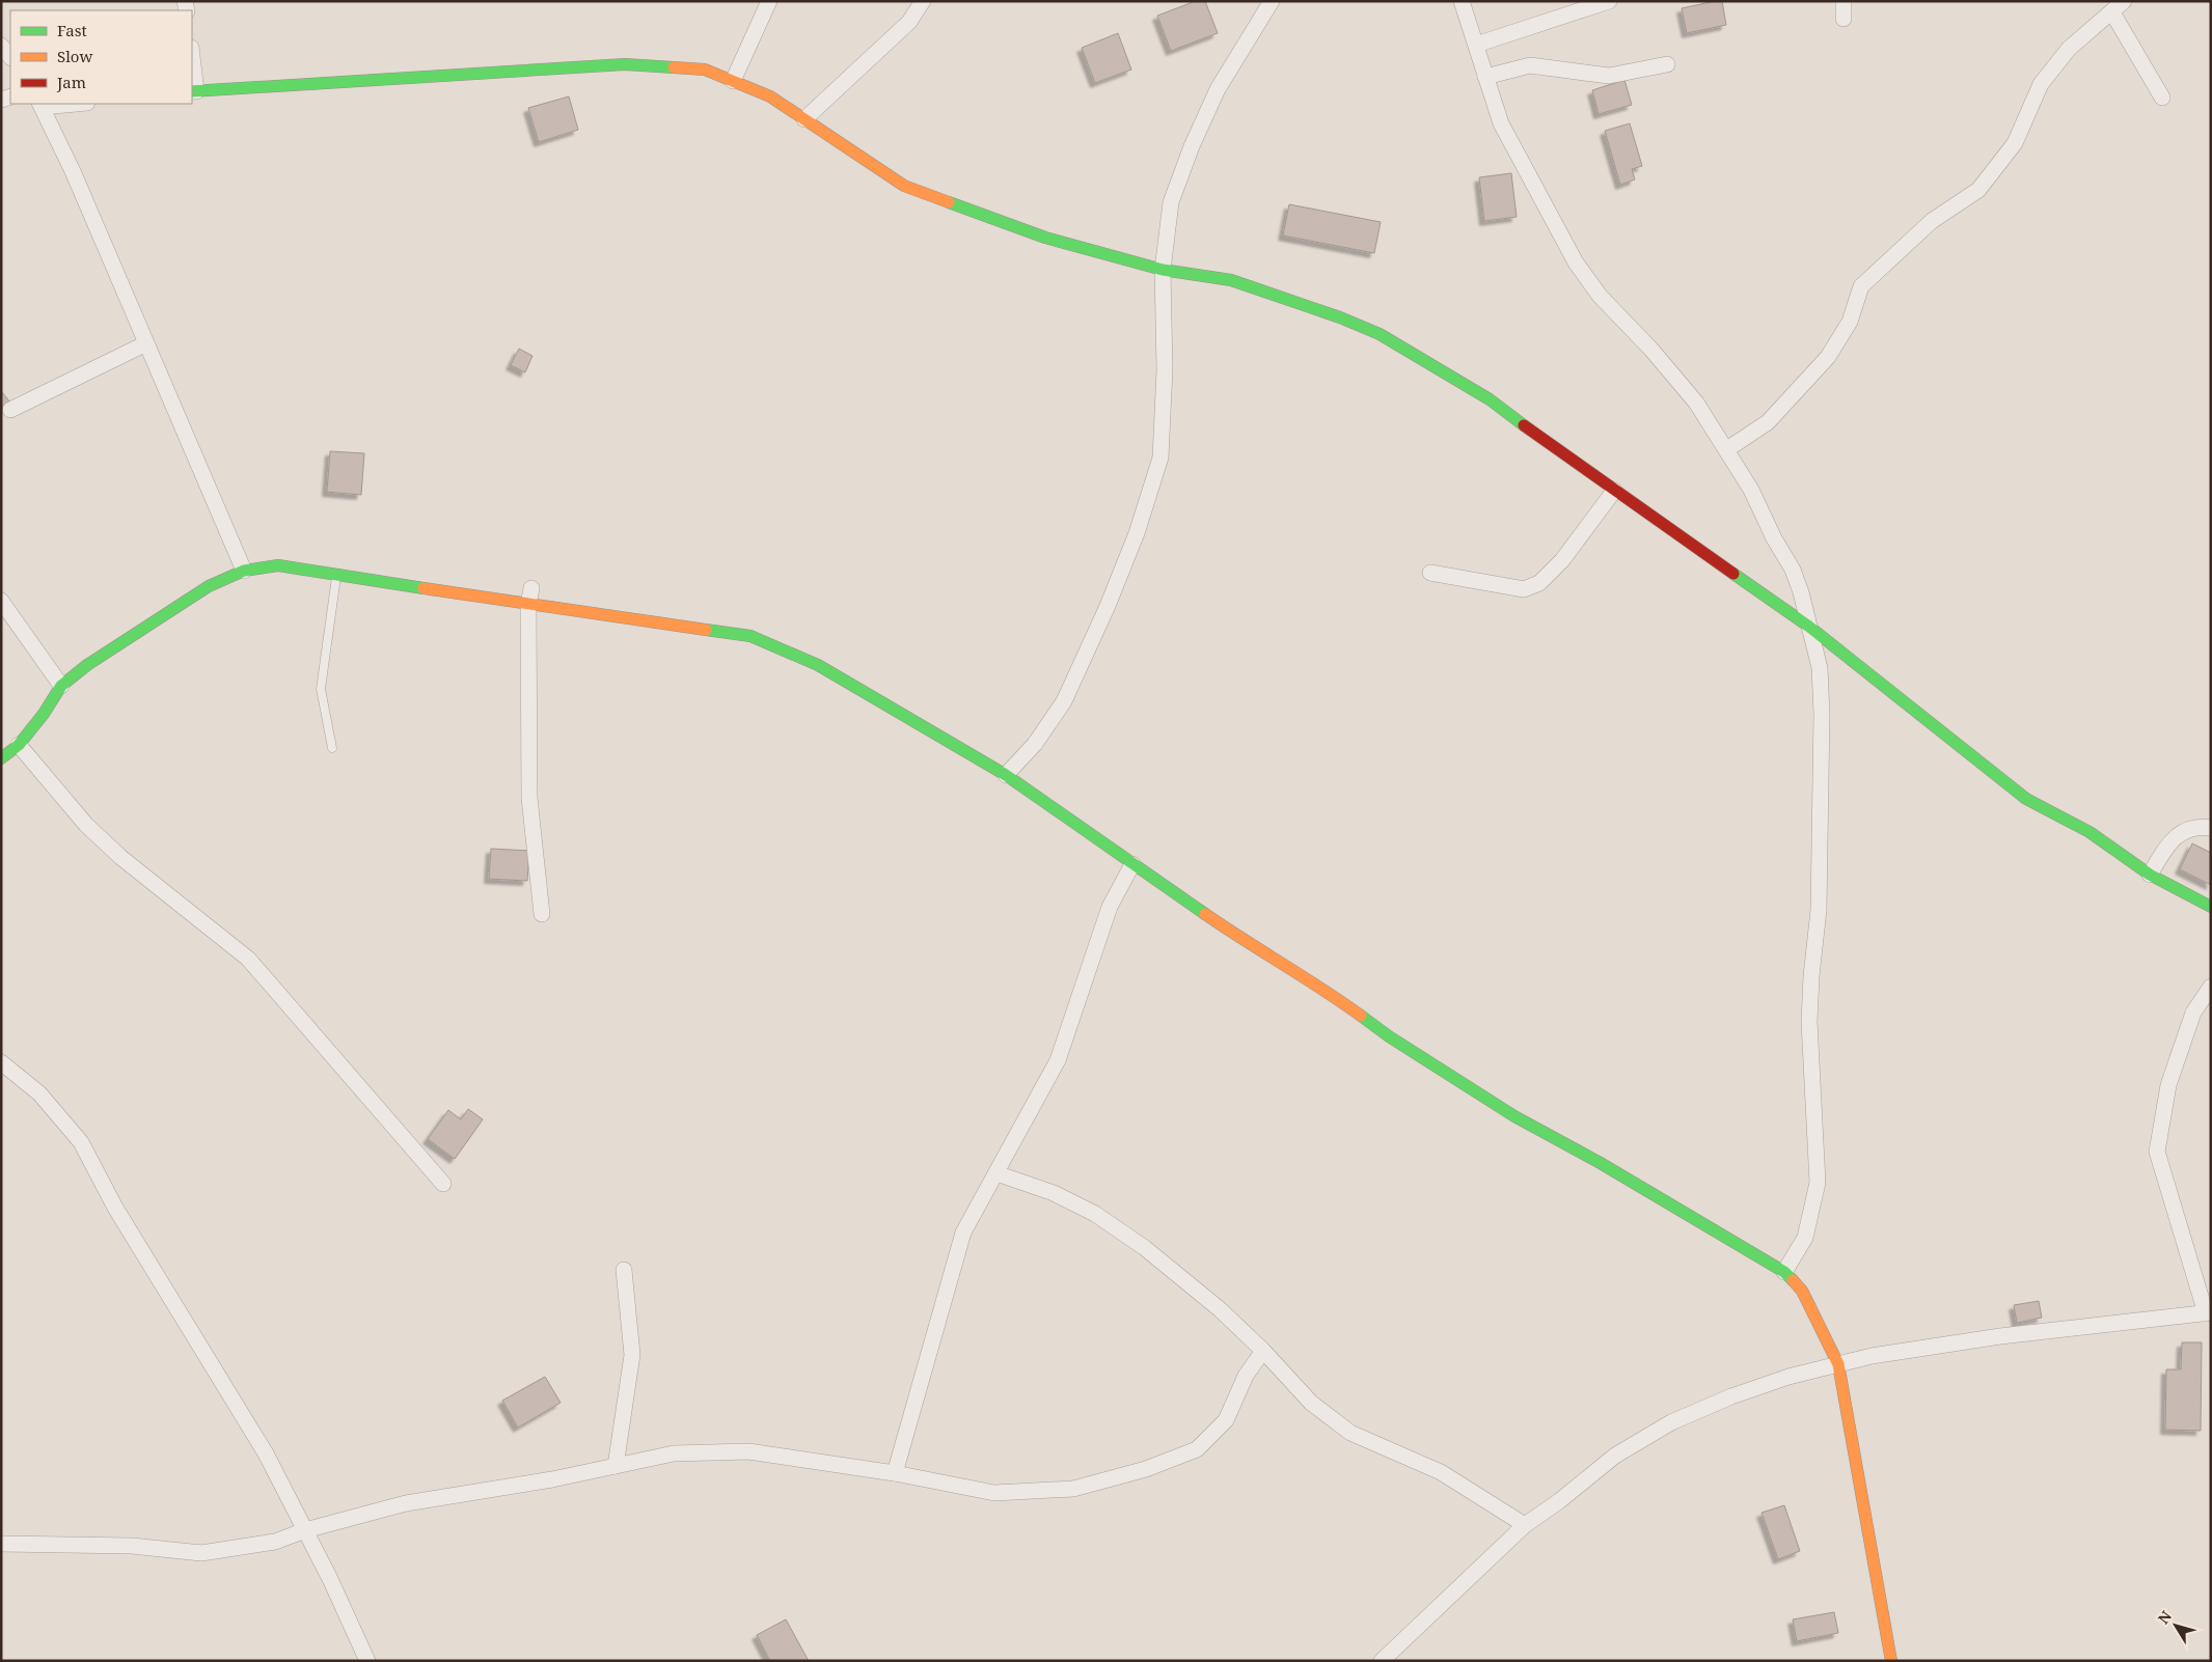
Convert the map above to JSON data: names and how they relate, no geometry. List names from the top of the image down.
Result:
{
  "legend": ["Fast", "Slow", "Jam"],
  "north": "top left"
}
